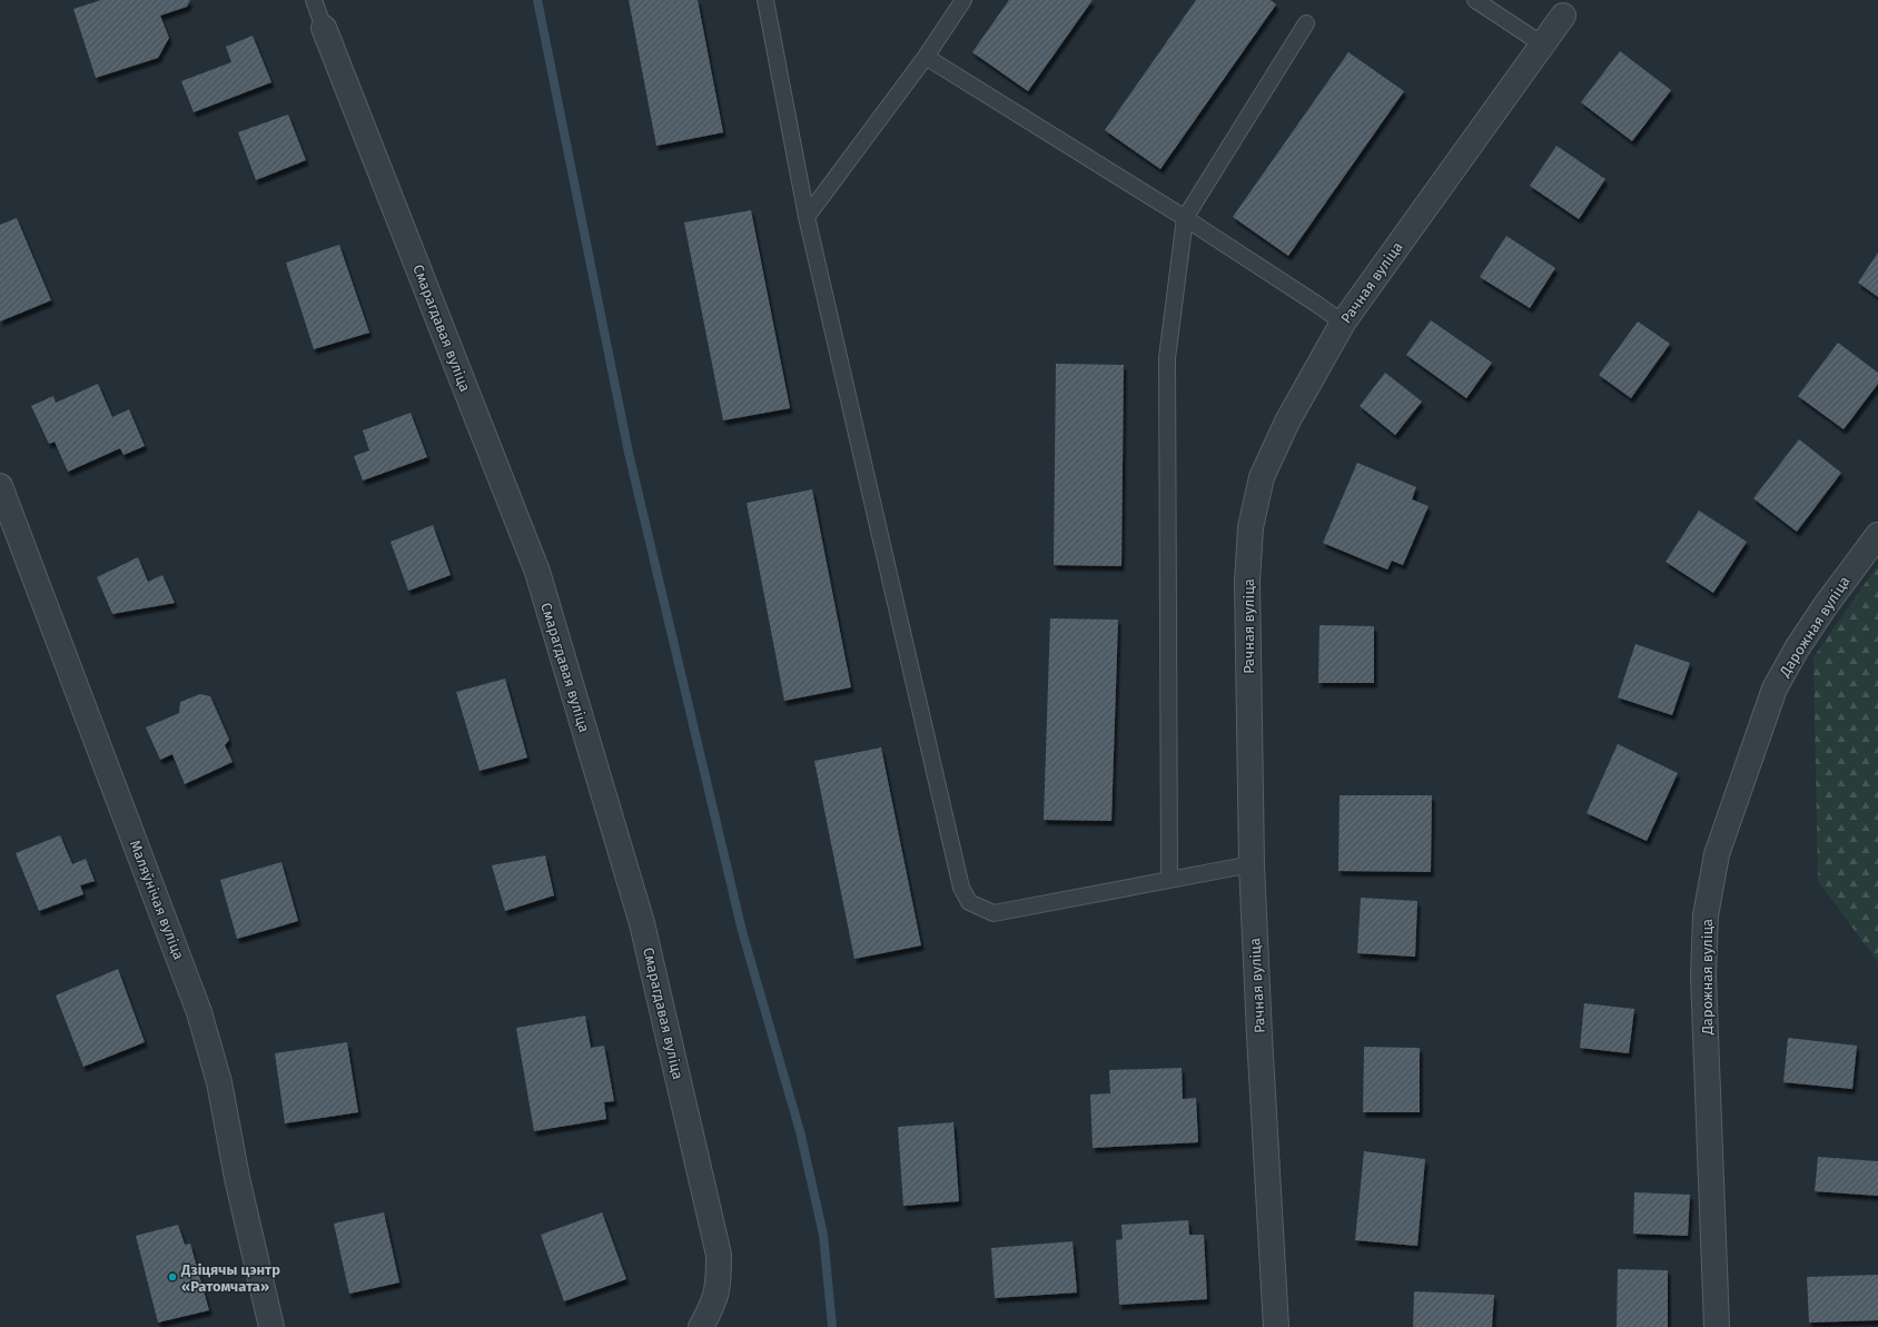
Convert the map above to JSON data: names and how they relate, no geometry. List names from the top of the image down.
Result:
{
  "streets": {
    "street": [
      "Рачная вуліца",
      "Смарагдавая вуліца",
      "Дарожная вуліца",
      "Маляўнічая вуліца"
    ]
  },
  "places": ["Дзіцячы цэнтр «Ратомчата»"]
}
